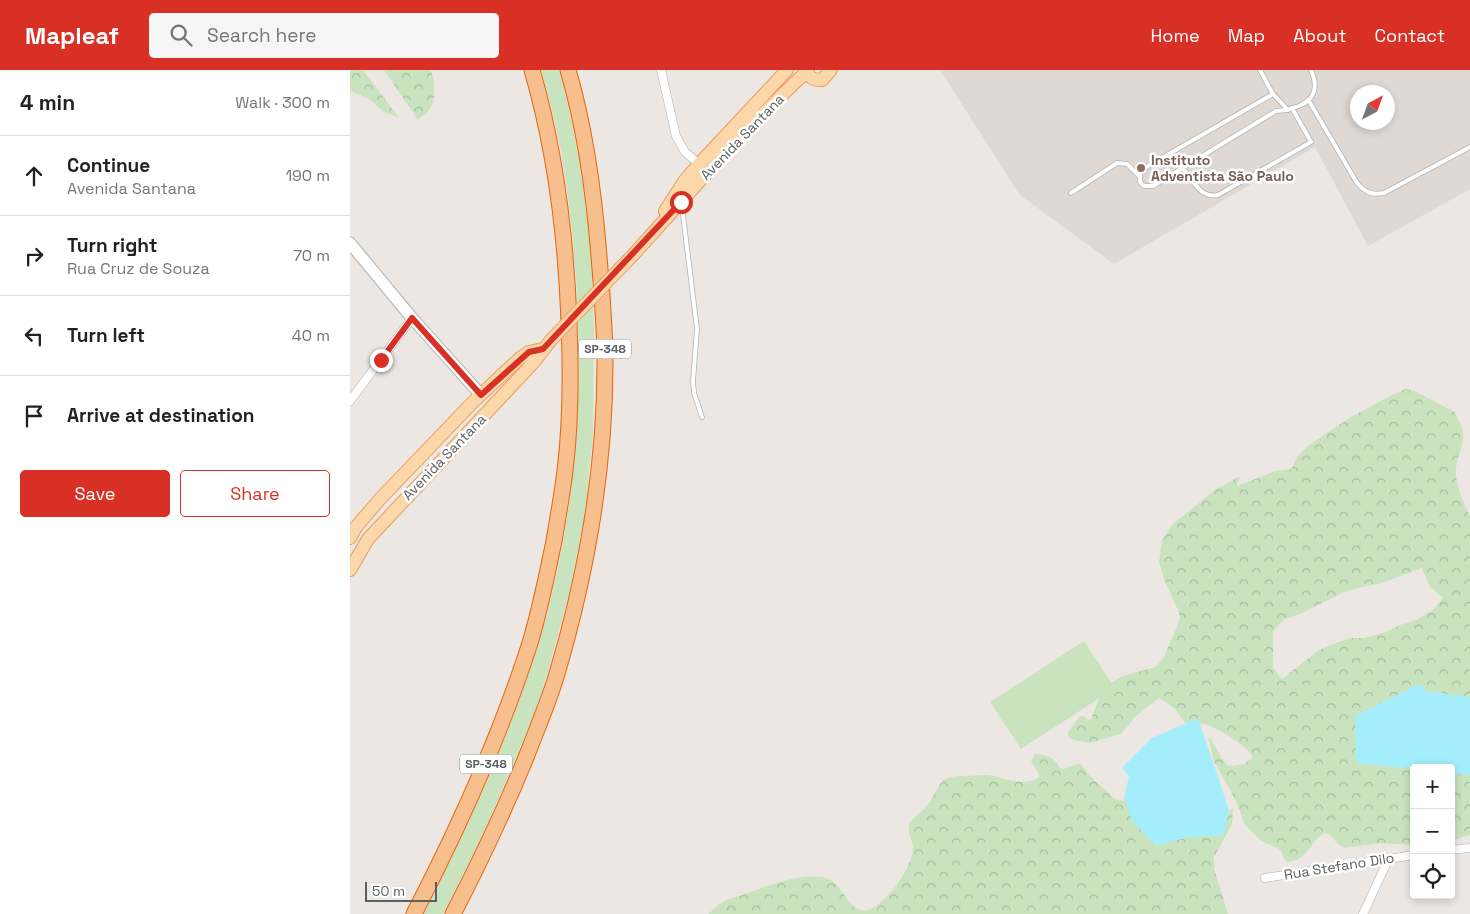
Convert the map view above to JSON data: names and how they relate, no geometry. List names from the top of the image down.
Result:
{
  "streets": {
    "highway": ["SP-348"],
    "main road": ["Avenida Santana"],
    "street": ["Rua Stefano Dilo"]
  },
  "places": ["Instituto Adventista São Paulo"],
  "scale_bar": "50 m",
  "north": "top right",
  "page": {
    "header": "Mapleaf",
    "search": "Search here",
    "nav": [
      "Home",
      "Map",
      "About",
      "Contact"
    ],
    "heading": ["4 min", "Walk · 300 m"],
    "list": [
      ["Continue", "Avenida Santana", "190 m"],
      ["Turn right", "Rua Cruz de Souza", "70 m"],
      ["Turn left", "40 m"],
      "Arrive at destination"
    ],
    "buttons": ["Save", "Share"],
    "map_buttons": ["+", "−"],
    "scale": "50 m"
  }
}
